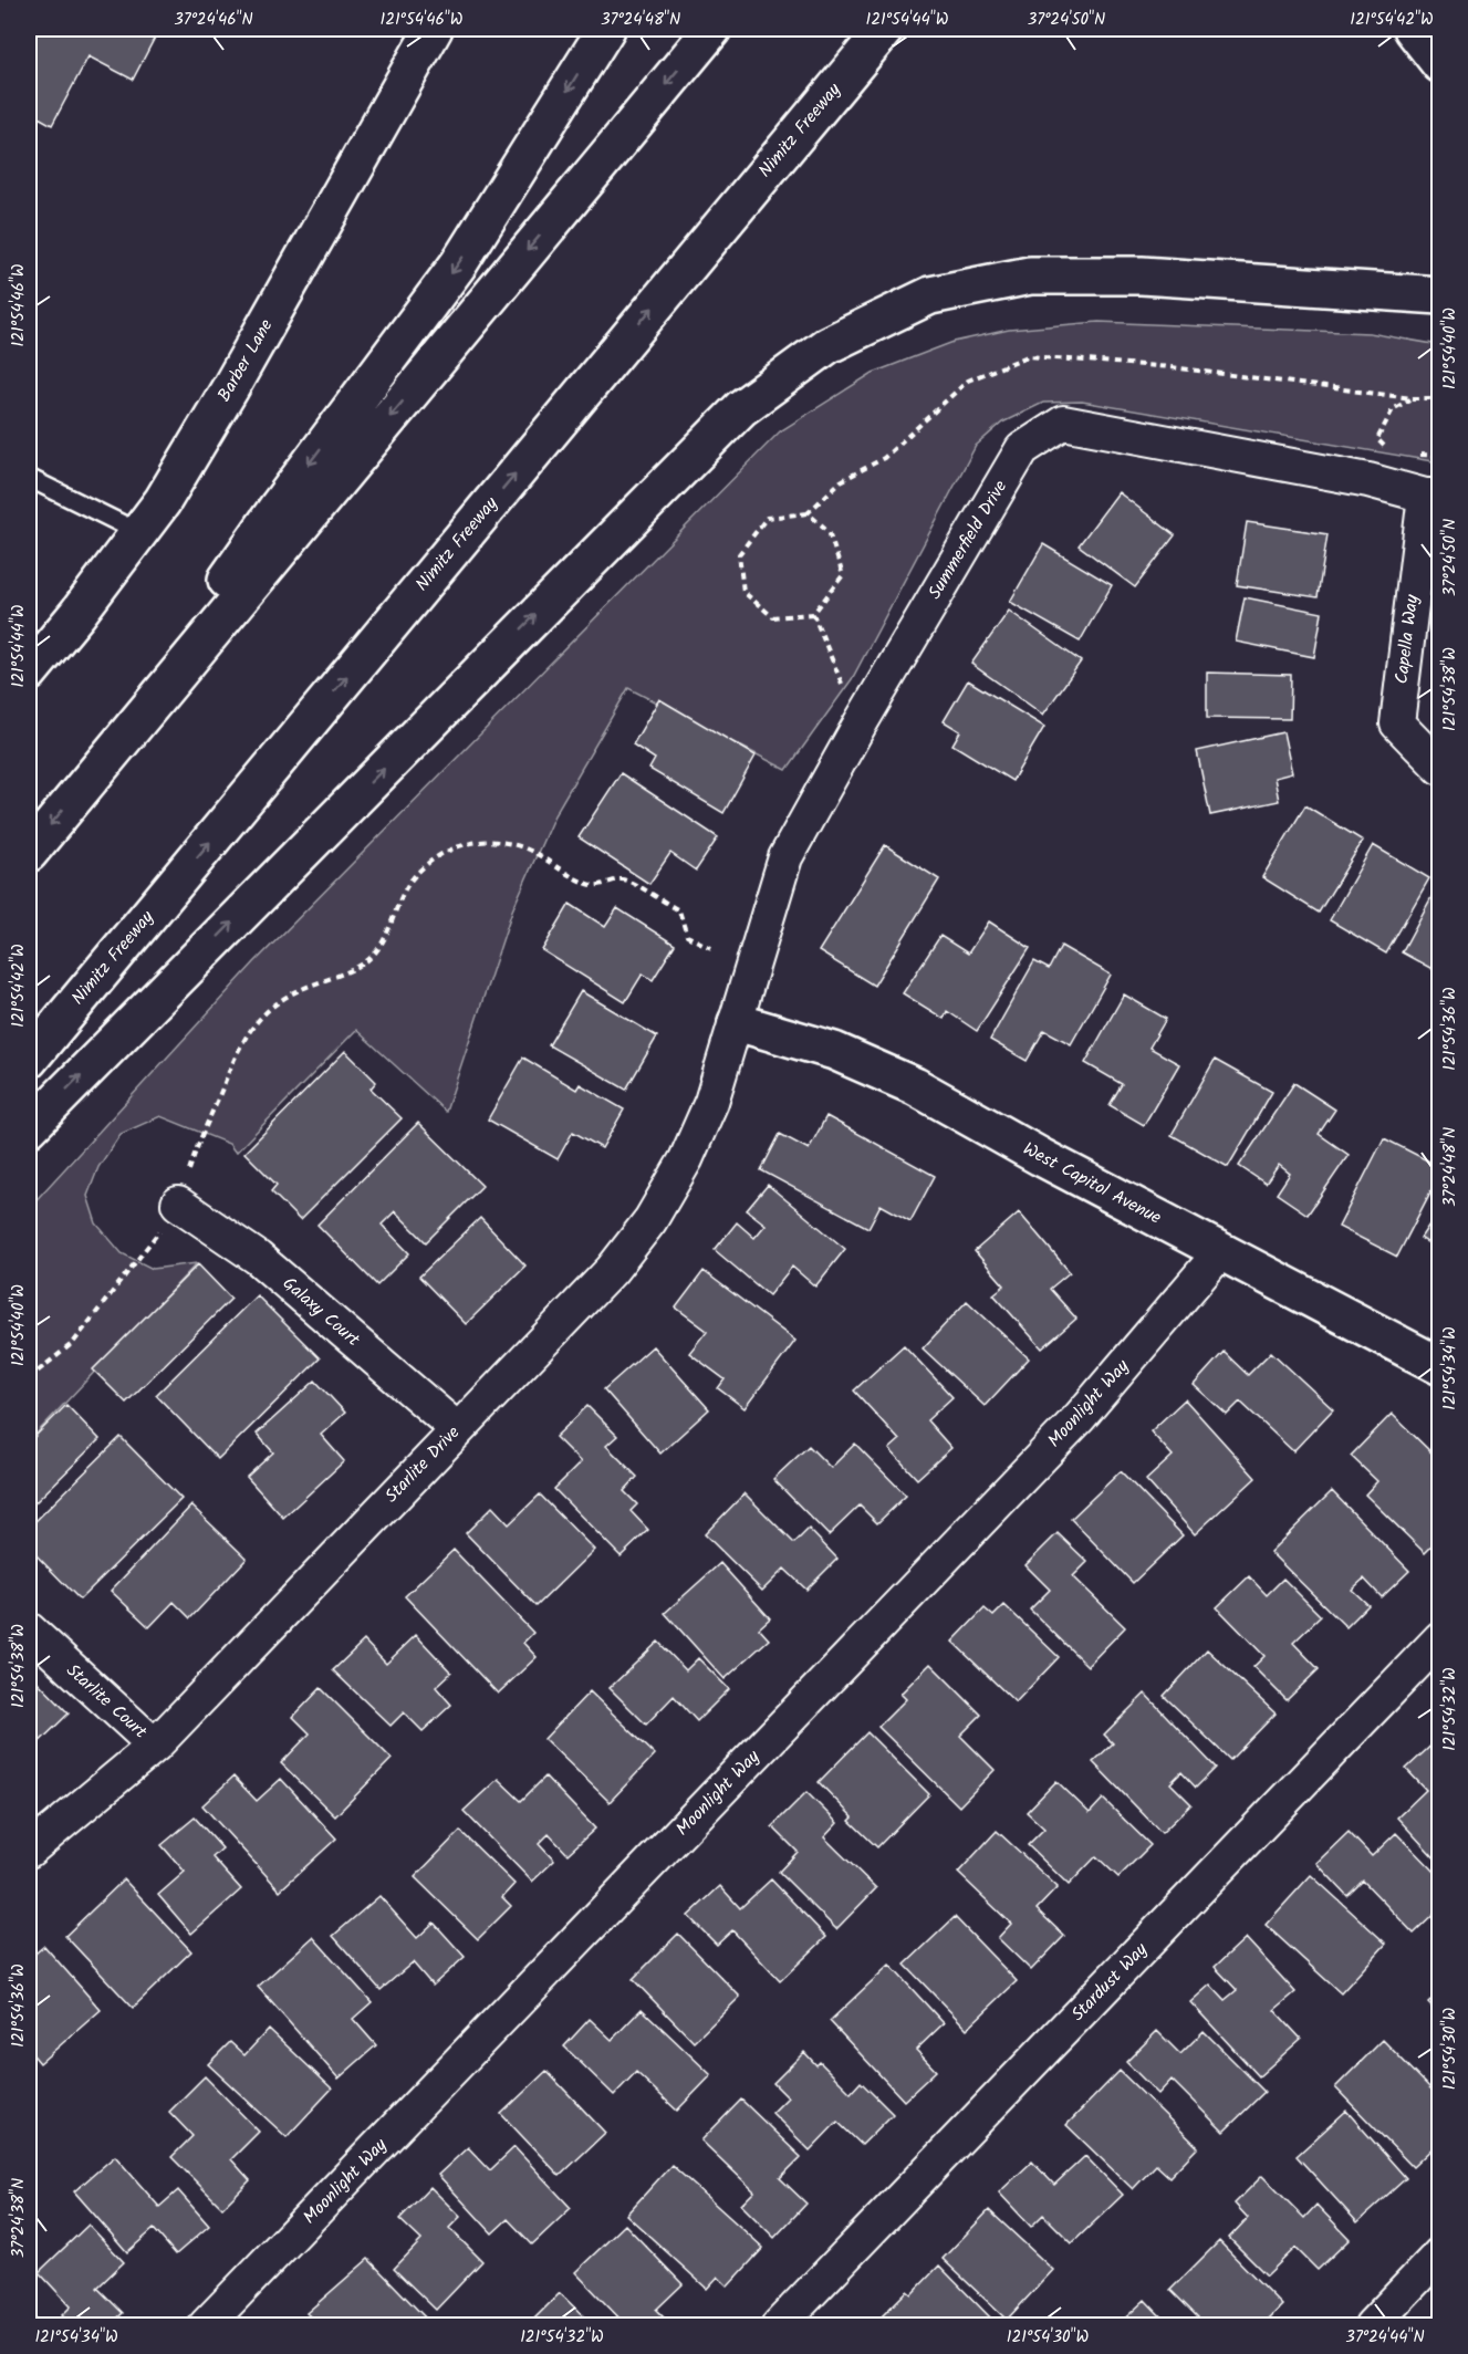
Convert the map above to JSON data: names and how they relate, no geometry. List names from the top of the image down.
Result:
{
  "streets": {
    "main road": ["Nimitz Freeway", "Barber Lane", "West Capitol Avenue"],
    "street": [
      "Summerfield Drive",
      "Capella Way",
      "Galaxy Court",
      "Moonlight Way",
      "Starlite Drive",
      "Starlite Court",
      "Stardust Way"
    ]
  },
  "crossings": [
    ["Summerfield Drive", "Capella Way"],
    ["Summerfield Drive", "West Capitol Avenue"],
    ["Summerfield Drive", "Starlite Drive"],
    ["West Capitol Avenue", "Moonlight Way"],
    ["West Capitol Avenue", "Starlite Drive"],
    ["Galaxy Court", "Starlite Drive"],
    ["Starlite Drive", "Starlite Court"]
  ],
  "coordinates": [
    "37°24'46\"N",
    "121°54'46\"W",
    "37°24'48\"N",
    "121°54'44\"W",
    "37°24'50\"N",
    "121°54'42\"W",
    "121°54'40\"W",
    "121°54'38\"W",
    "121°54'36\"W",
    "121°54'34\"W",
    "121°54'32\"W",
    "121°54'30\"W",
    "37°24'38\"N",
    "37°24'44\"N"
  ]
}
